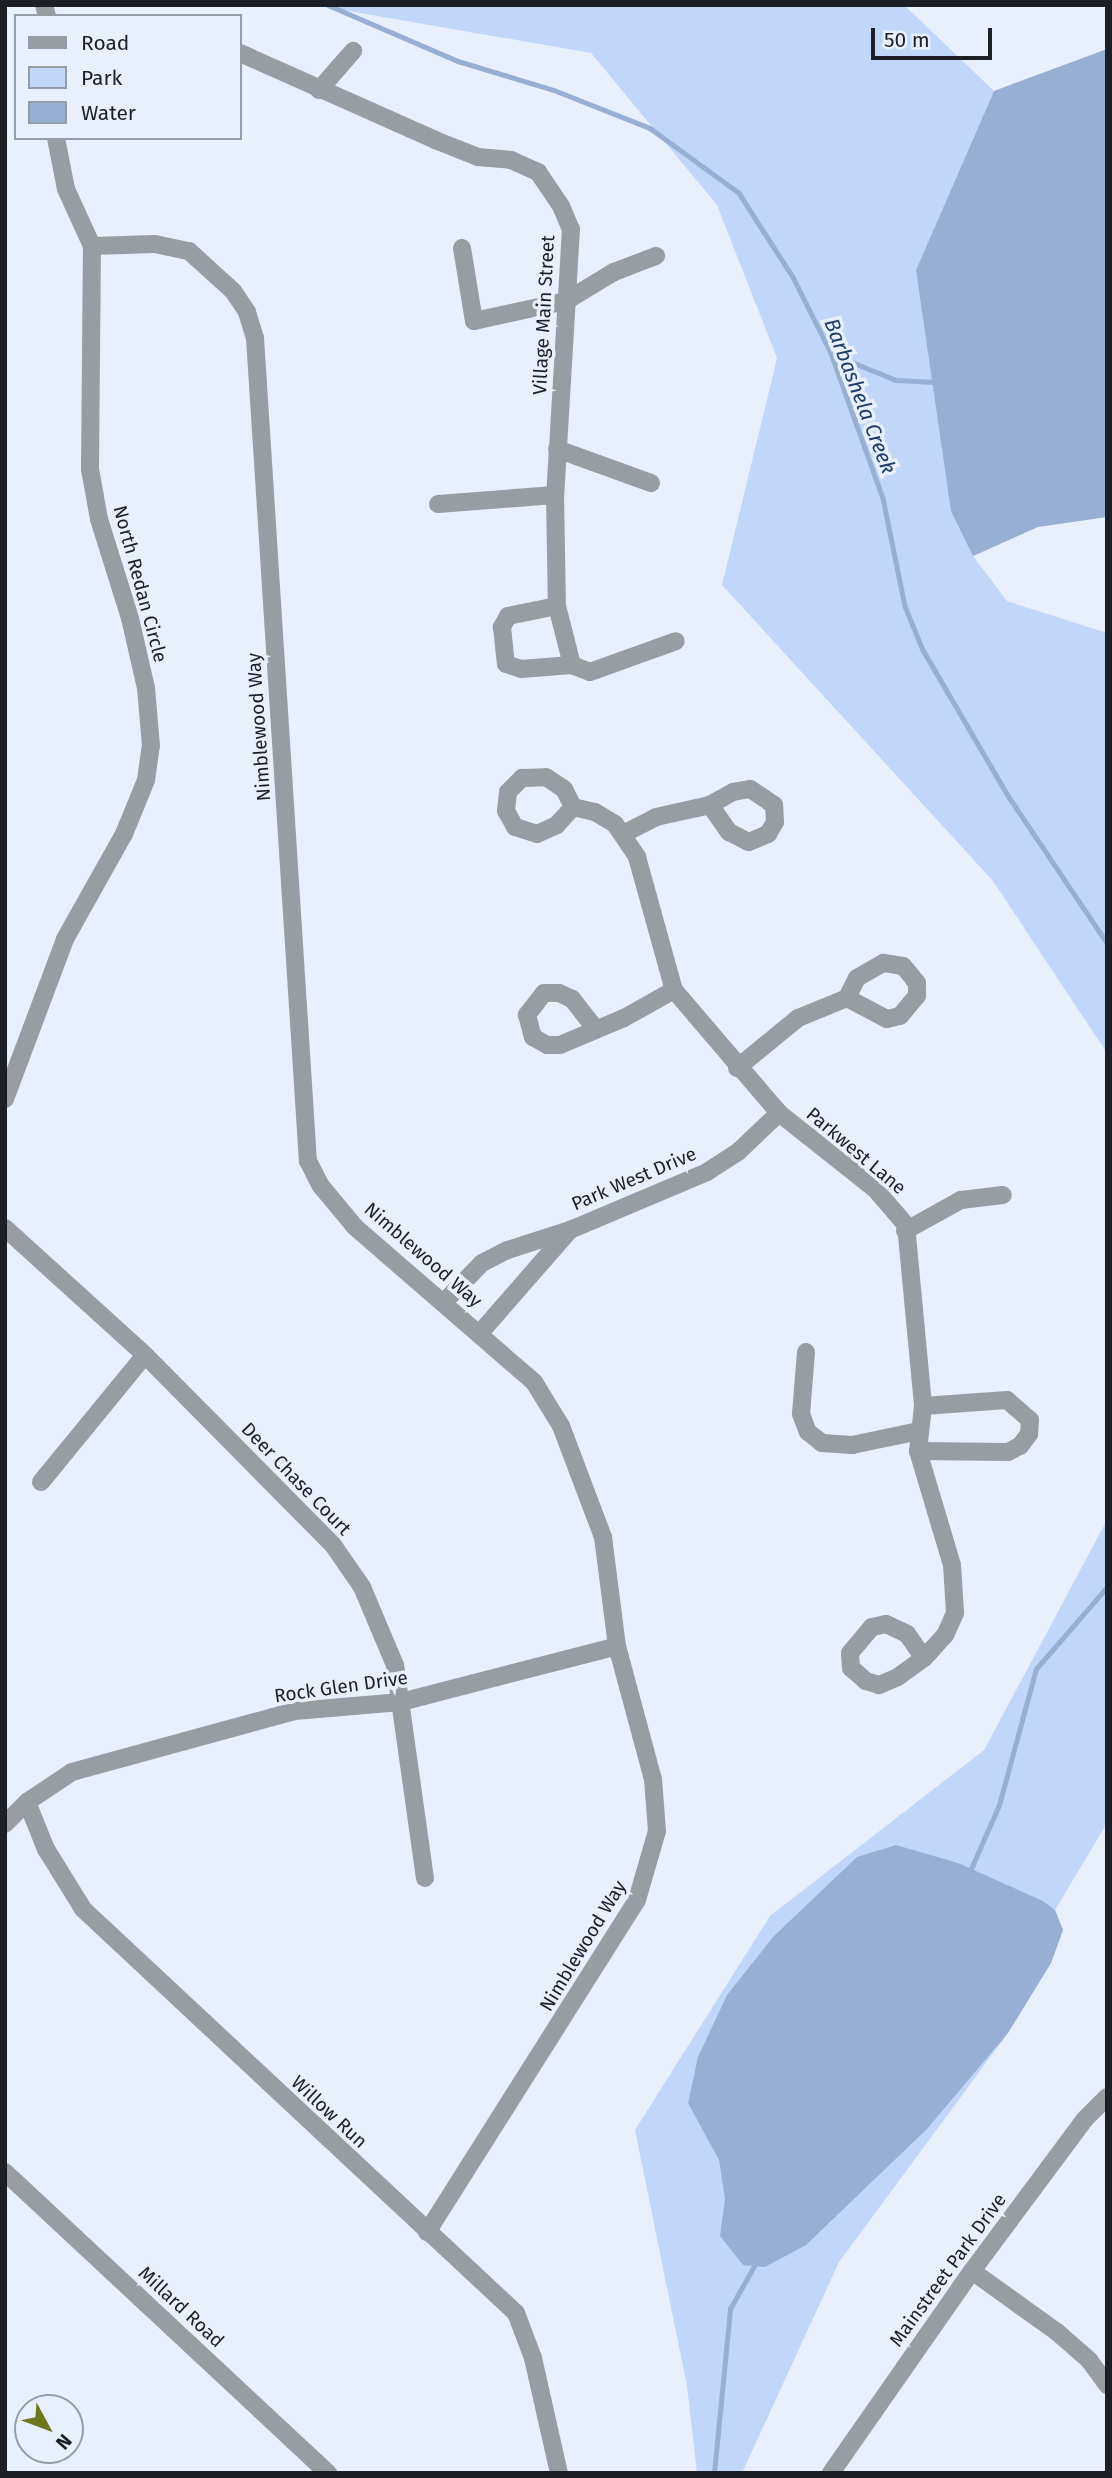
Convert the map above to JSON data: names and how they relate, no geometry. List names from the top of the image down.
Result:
{
  "streets": {
    "street": [
      "Village Main Street",
      "North Redan Circle",
      "Nimblewood Way",
      "Parkwest Lane",
      "Park West Drive",
      "Deer Chase Court",
      "Rock Glen Drive",
      "Willow Run",
      "Mainstreet Park Drive",
      "Millard Road"
    ]
  },
  "crossings": [
    ["North Redan Circle", "Nimblewood Way"],
    ["Nimblewood Way", "Park West Drive"],
    ["Nimblewood Way", "Rock Glen Drive"],
    ["Nimblewood Way", "Willow Run"],
    ["Parkwest Lane", "Park West Drive"],
    ["Deer Chase Court", "Rock Glen Drive"],
    ["Rock Glen Drive", "Willow Run"]
  ],
  "water": ["Barbashela Creek"],
  "legend": ["Road", "Park", "Water"],
  "scale_bar": "50 m",
  "north": "bottom right"
}
